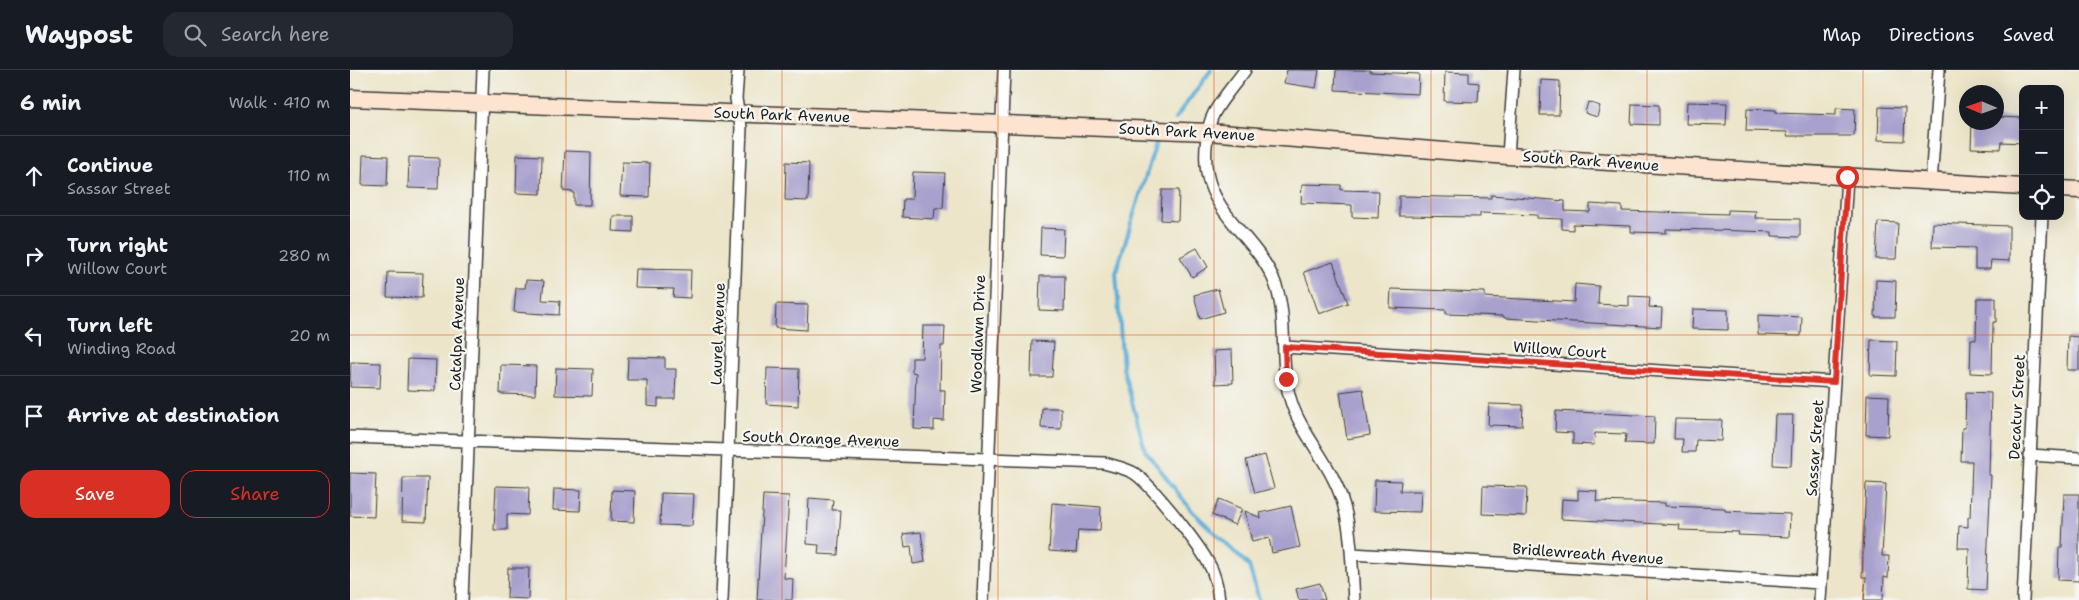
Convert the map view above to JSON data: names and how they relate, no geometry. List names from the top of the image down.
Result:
{
  "streets": {
    "street": [
      "South Park Avenue",
      "Catalpa Avenue",
      "Laurel Avenue",
      "Woodlawn Drive",
      "Willow Court",
      "Decatur Street",
      "South Orange Avenue",
      "Sassar Street",
      "Bridlewreath Avenue"
    ]
  },
  "crossings": [
    ["South Park Avenue", "Catalpa Avenue"],
    ["South Park Avenue", "Laurel Avenue"],
    ["South Park Avenue", "Woodlawn Drive"],
    ["South Park Avenue", "Sassar Street"],
    ["Catalpa Avenue", "South Orange Avenue"],
    ["Laurel Avenue", "South Orange Avenue"],
    ["Woodlawn Drive", "South Orange Avenue"],
    ["Willow Court", "Sassar Street"],
    ["Sassar Street", "Bridlewreath Avenue"]
  ],
  "north": "left",
  "page": {
    "header": "Waypost",
    "search": "Search here",
    "nav": ["Map", "Directions", "Saved"],
    "heading": ["6 min", "Walk · 410 m"],
    "map_buttons": ["+", "−"],
    "list": [
      ["Continue", "Sassar Street", "110 m"],
      ["Turn right", "Willow Court", "280 m"],
      ["Turn left", "Winding Road", "20 m"],
      "Arrive at destination"
    ],
    "buttons": ["Save", "Share"]
  }
}
